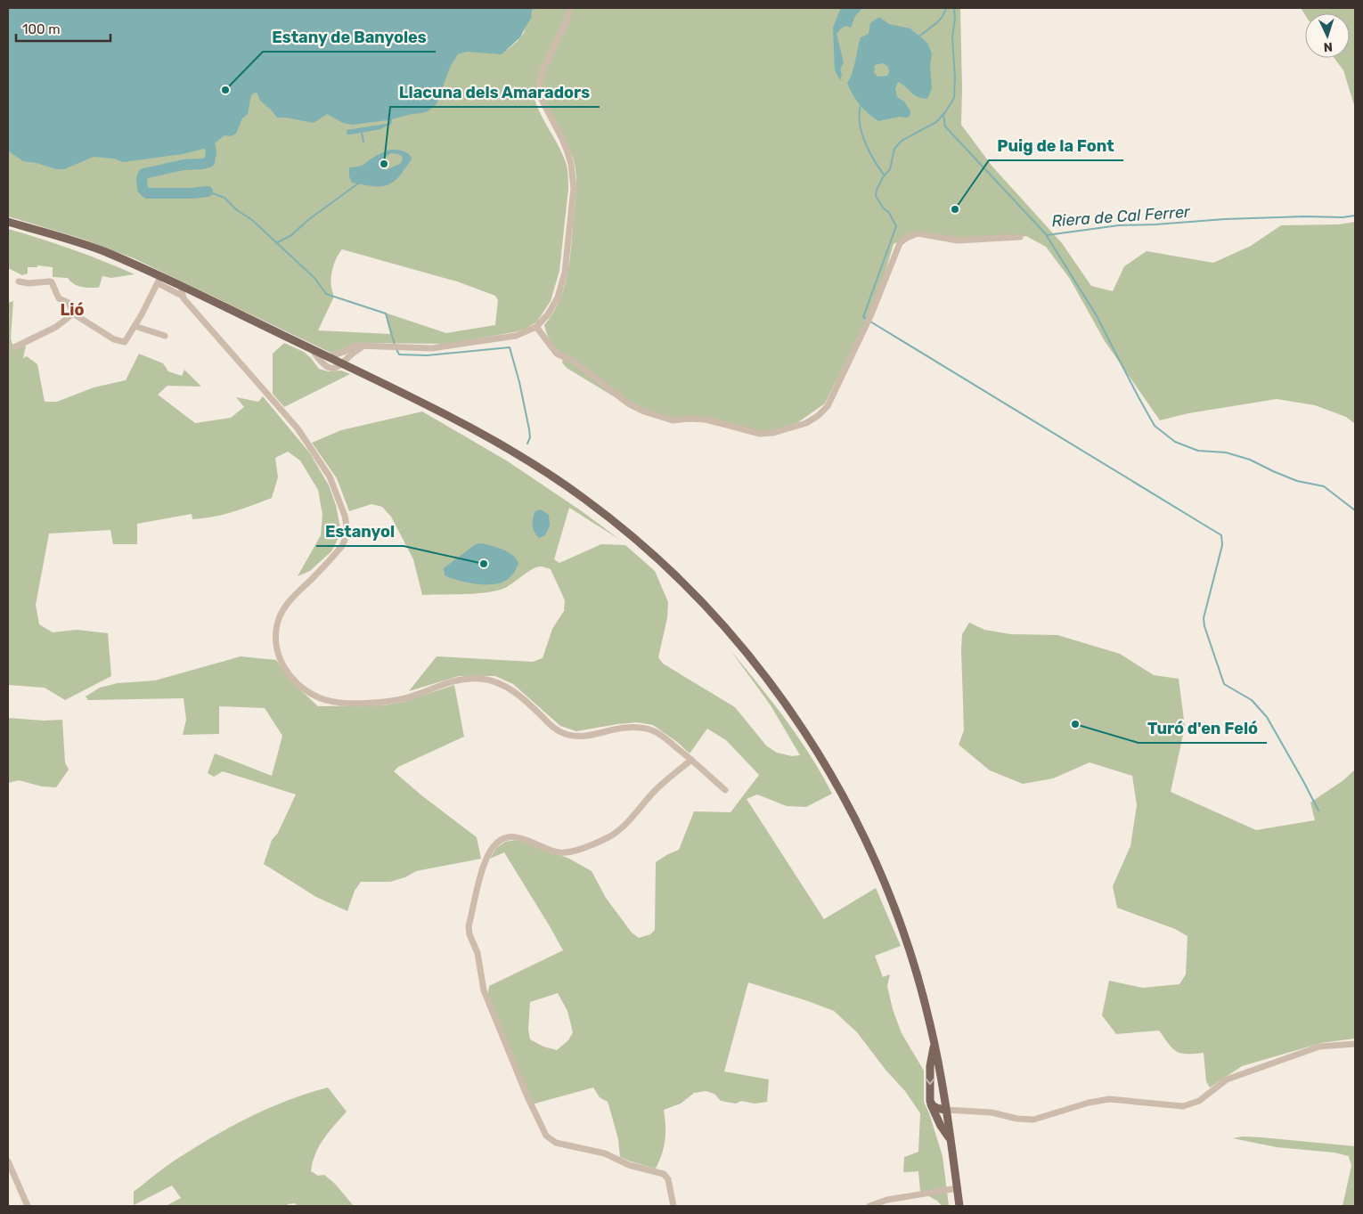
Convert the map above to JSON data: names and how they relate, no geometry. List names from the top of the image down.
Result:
{
  "districts": ["Lió"],
  "water": ["Riera de Cal Ferrer"],
  "places": [
    "Estany de Banyoles",
    "Llacuna dels Amaradors",
    "Puig de la Font",
    "Estanyol",
    "Turó d'en Feló"
  ],
  "scale_bar": "100 m",
  "north": "bottom"
}
